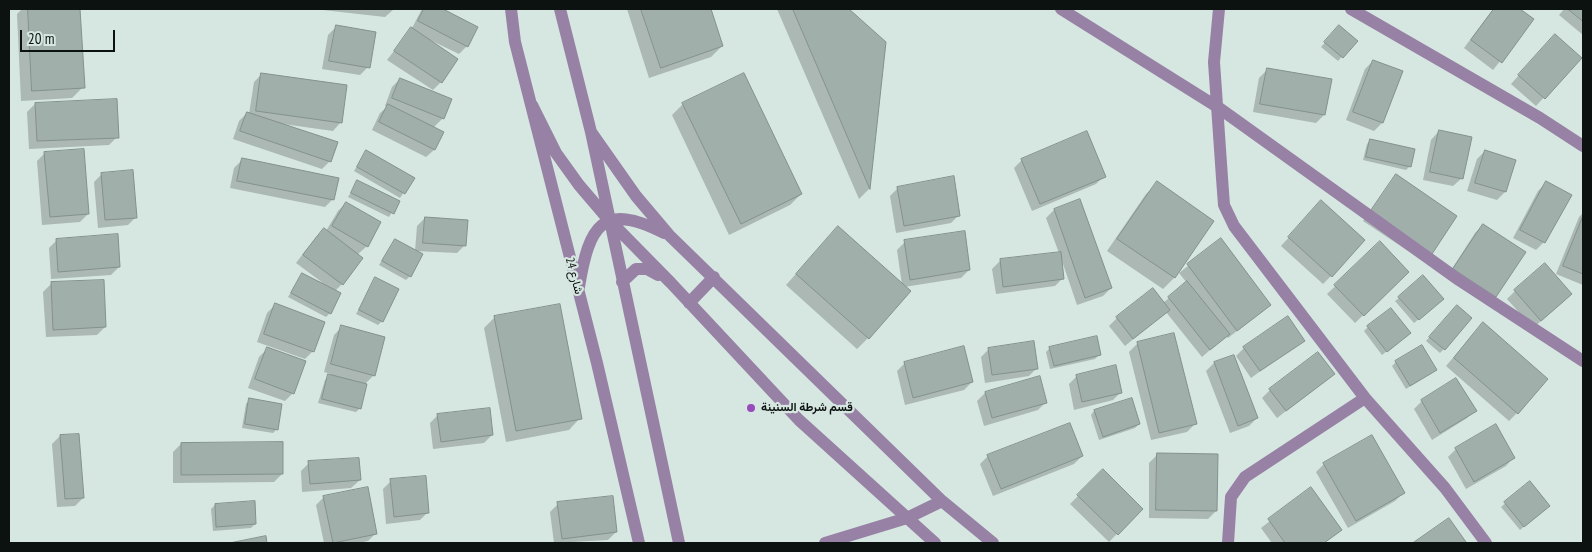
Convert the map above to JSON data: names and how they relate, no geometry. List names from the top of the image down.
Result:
{
  "streets": {
    "street": ["شارع 24"]
  },
  "places": ["قسم شرطة السنينة"],
  "scale_bar": "20 m"
}
